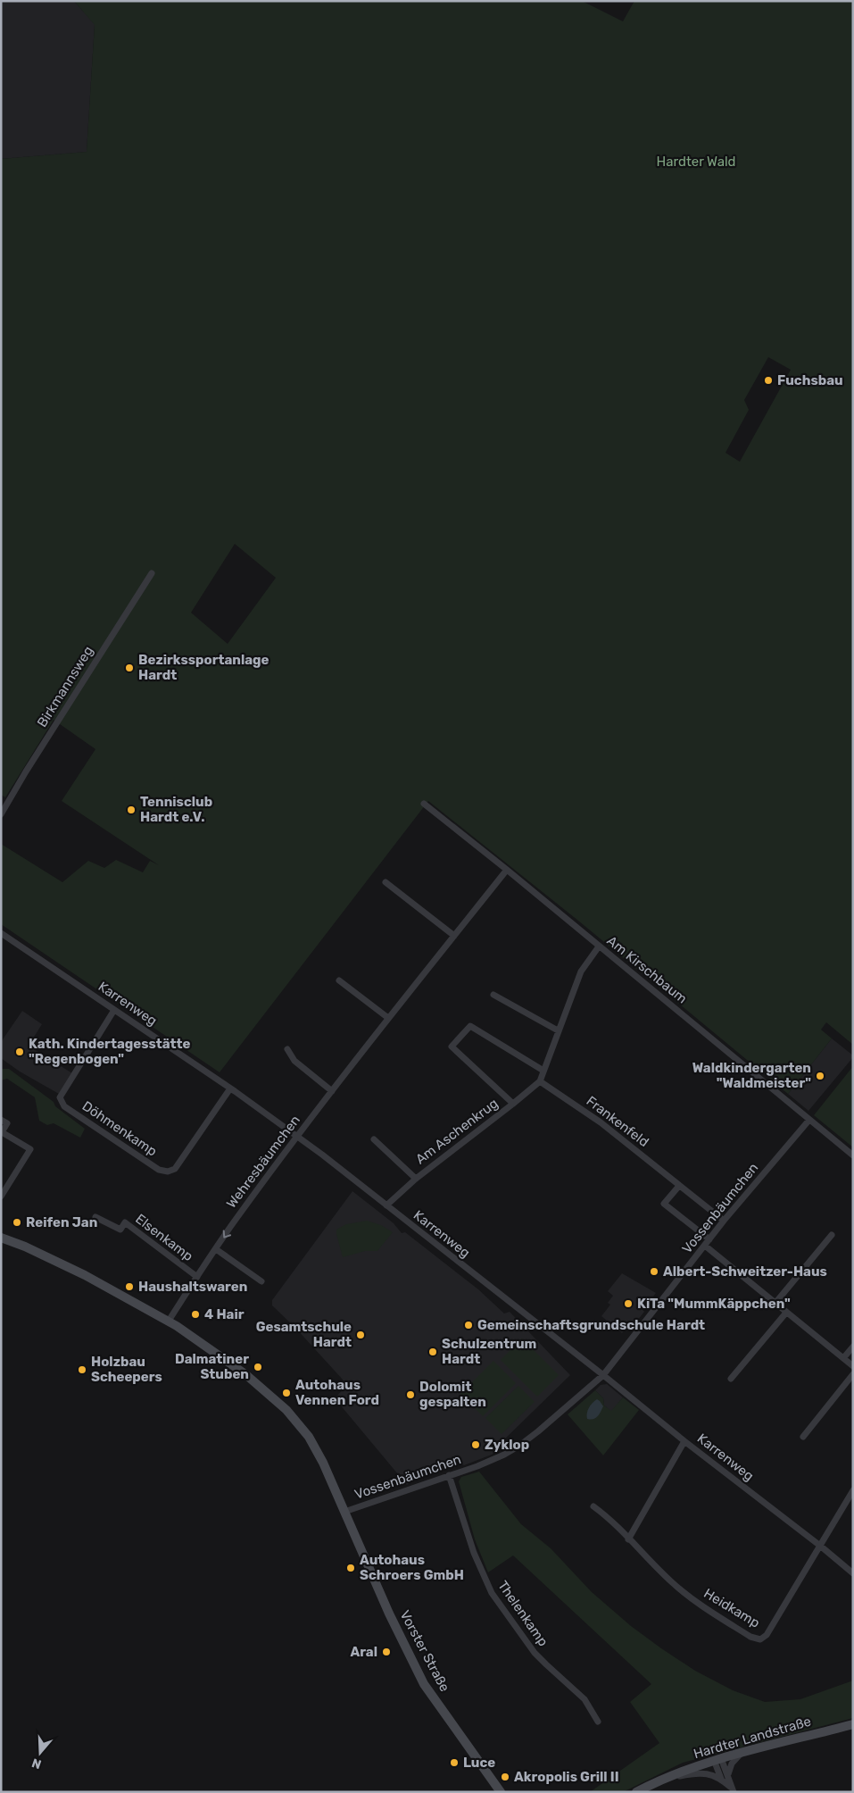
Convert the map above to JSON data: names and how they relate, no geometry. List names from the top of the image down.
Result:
{
  "streets": {
    "main road": ["Vorster Straße", "Hardter Landstraße"],
    "street": [
      "Birkmannsweg",
      "Am Kirschbaum",
      "Karrenweg",
      "Frankenfeld",
      "Döhmenkamp",
      "Am Aschenkrug",
      "Wehresbäumchen",
      "Vossenbäumchen",
      "Elsenkamp",
      "Heidkamp",
      "Thelenkamp"
    ]
  },
  "crossings": [
    ["Am Kirschbaum", "Wehresbäumchen"],
    ["Am Kirschbaum", "Vossenbäumchen"],
    ["Karrenweg", "Döhmenkamp"],
    ["Karrenweg", "Am Aschenkrug"],
    ["Karrenweg", "Wehresbäumchen"],
    ["Karrenweg", "Vossenbäumchen"],
    ["Karrenweg", "Heidkamp"],
    ["Frankenfeld", "Am Aschenkrug"],
    ["Frankenfeld", "Vossenbäumchen"],
    ["Wehresbäumchen", "Elsenkamp"],
    ["Wehresbäumchen", "Vorster Straße"],
    ["Vossenbäumchen", "Thelenkamp"],
    ["Vossenbäumchen", "Vorster Straße"]
  ],
  "parks": ["Hardter Wald"],
  "places": [
    "Fuchsbau",
    "Bezirkssportanlage Hardt",
    "Tennisclub Hardt e.V.",
    "Kath. Kindertagesstätte \"Regenbogen\"",
    "Waldkindergarten \"Waldmeister\"",
    "Reifen Jan",
    "Albert-Schweitzer-Haus",
    "Haushaltswaren",
    "KiTa \"MummKäppchen\"",
    "4 Hair",
    "Gemeinschaftsgrundschule Hardt",
    "Gesamtschule Hardt",
    "Schulzentrum Hardt",
    "Dalmatiner Stuben",
    "Holzbau Scheepers",
    "Autohaus Vennen Ford",
    "Dolomit gespalten",
    "Zyklop",
    "Autohaus Schroers GmbH",
    "Aral",
    "Luce",
    "Akropolis Grill II"
  ],
  "north": "bottom"
}
